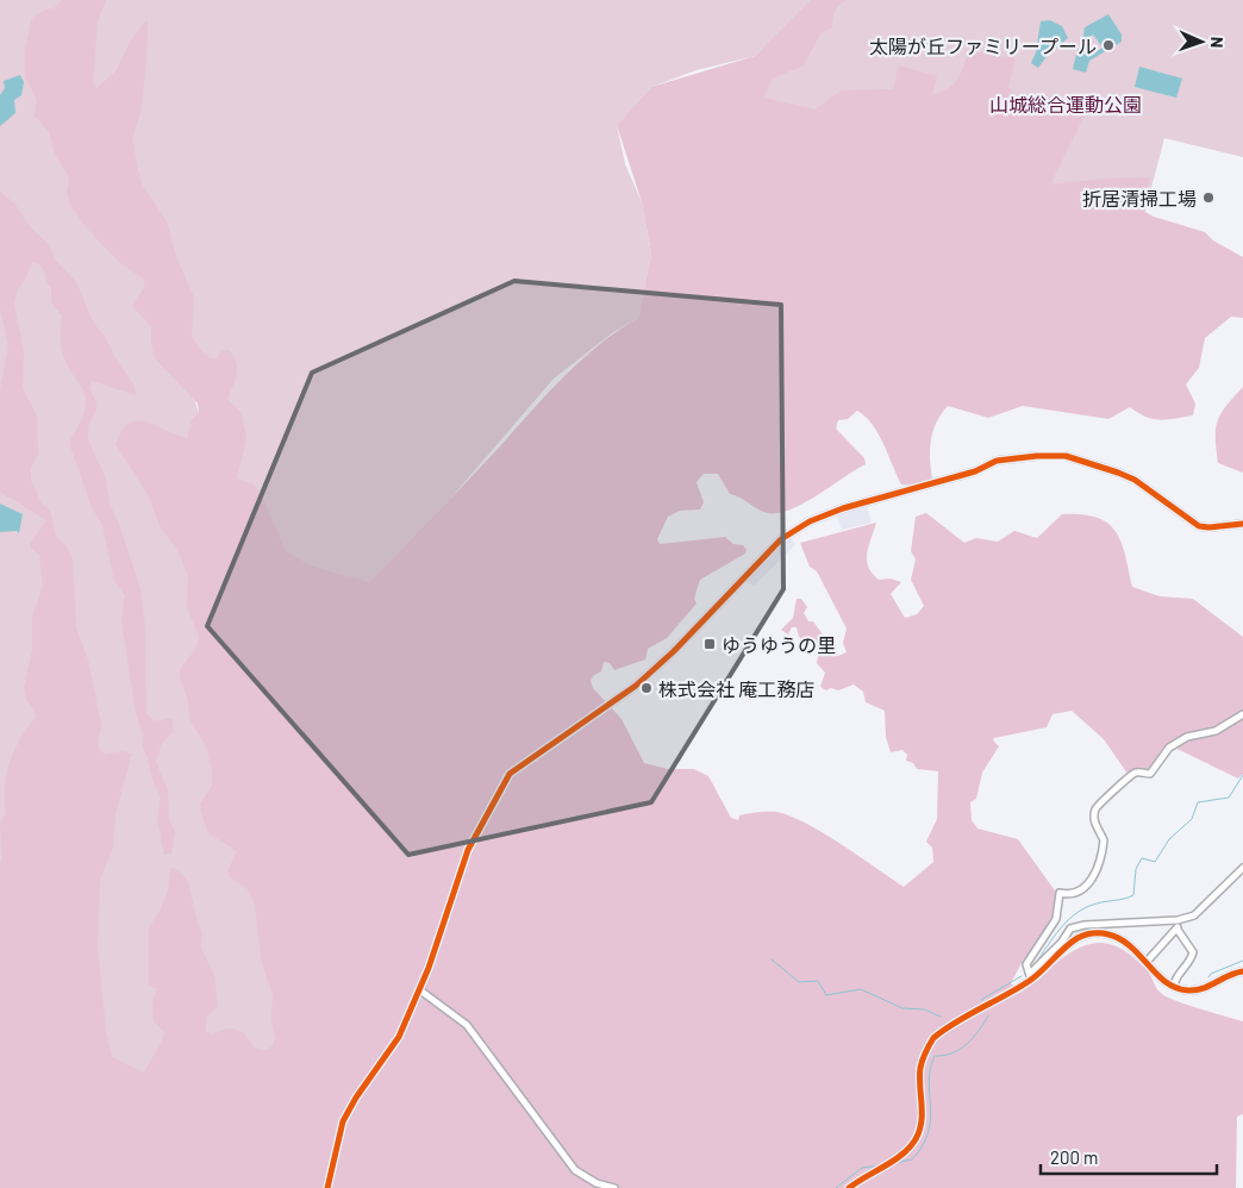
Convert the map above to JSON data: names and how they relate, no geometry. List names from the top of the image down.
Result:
{
  "parks": ["山城総合運動公園"],
  "places": {
    "other": ["太陽が丘ファミリープール", "折居清掃工場", "株式会社 庵工務店"],
    "transit": ["ゆうゆうの里"]
  },
  "scale_bar": "200 m",
  "north": "right"
}
